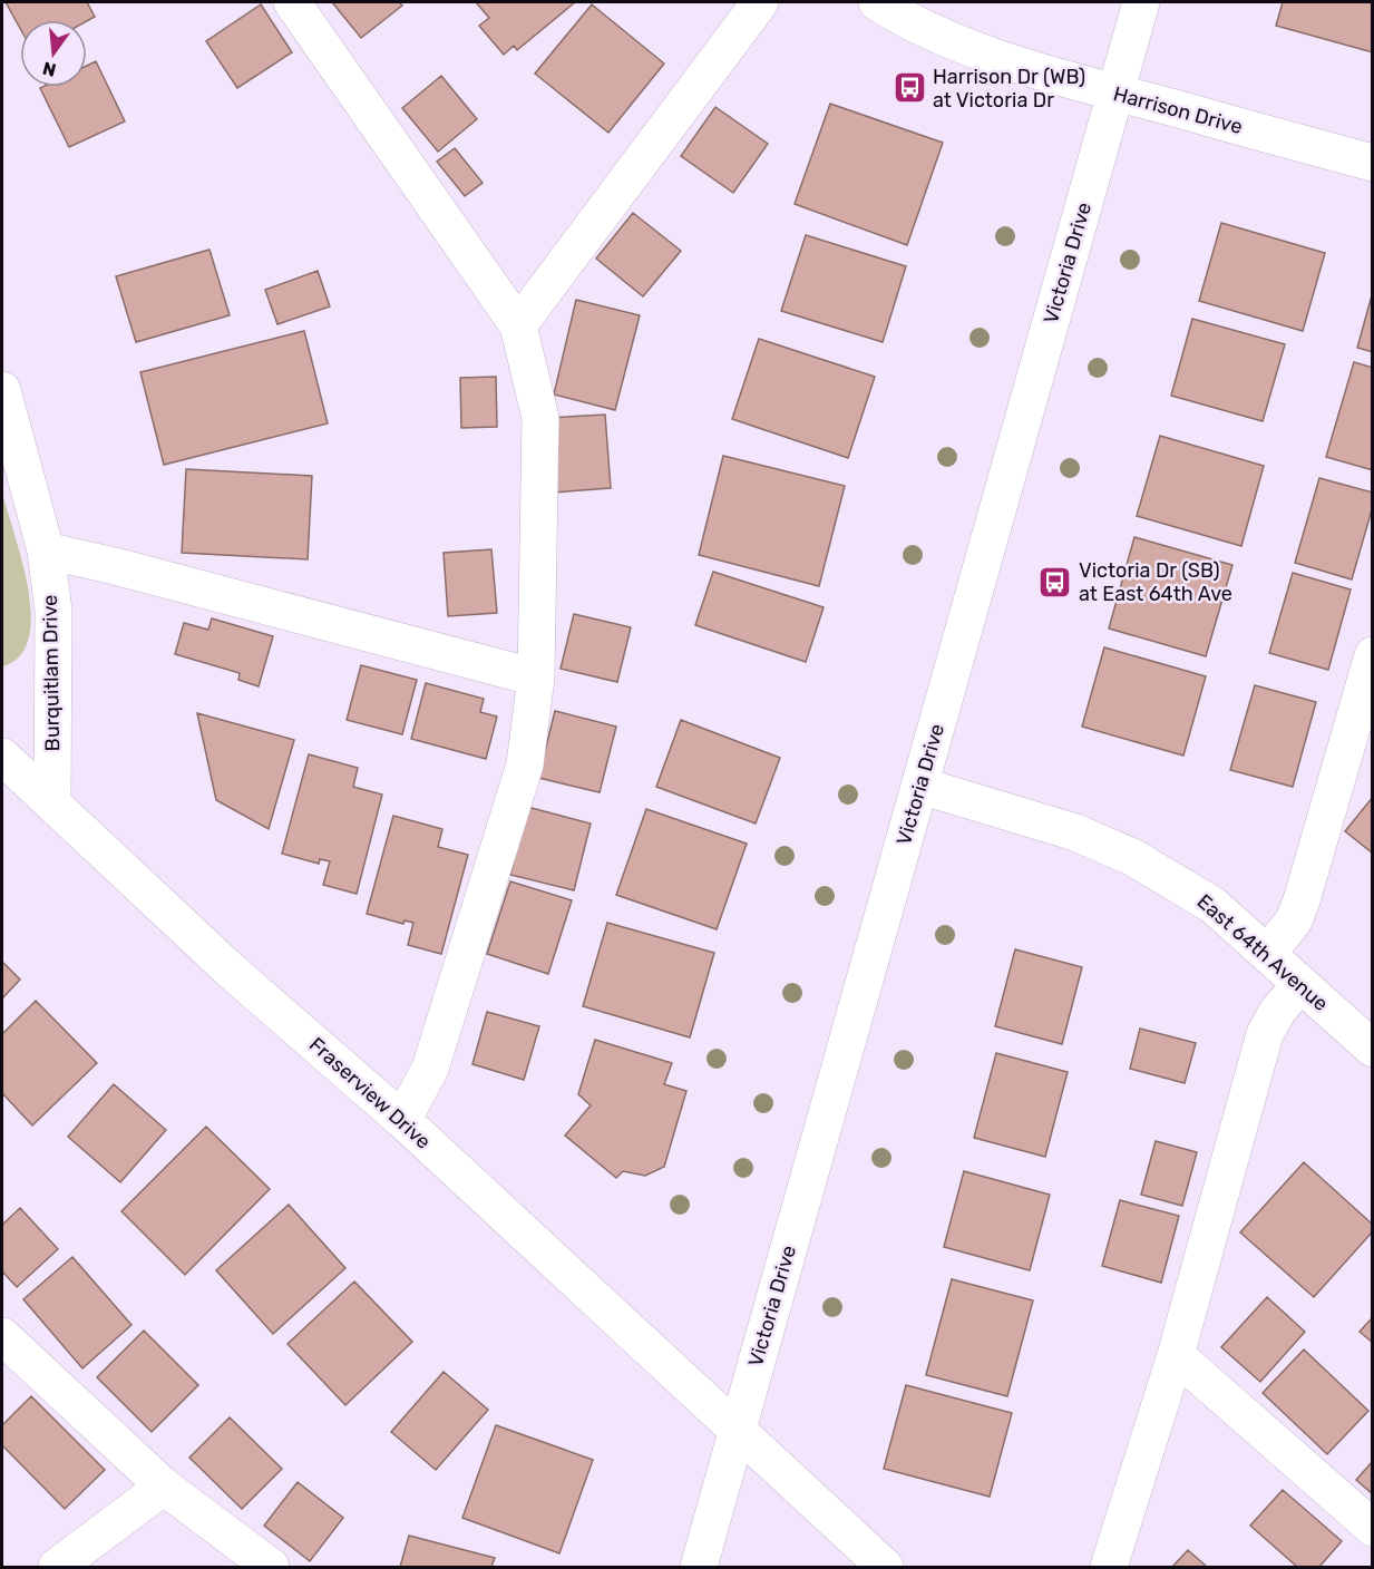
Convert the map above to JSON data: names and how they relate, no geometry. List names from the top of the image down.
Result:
{
  "streets": {
    "street": [
      "Harrison Drive",
      "Victoria Drive",
      "Burquitlam Drive",
      "East 64th Avenue",
      "Fraserview Drive"
    ]
  },
  "crossings": [
    ["Harrison Drive", "Victoria Drive"],
    ["Victoria Drive", "East 64th Avenue"],
    ["Victoria Drive", "Fraserview Drive"],
    ["Burquitlam Drive", "Fraserview Drive"]
  ],
  "places": {
    "bus stop": ["Harrison Dr (WB) at Victoria Dr", "Victoria Dr (SB) at East 64th Ave"]
  },
  "north": "bottom"
}
